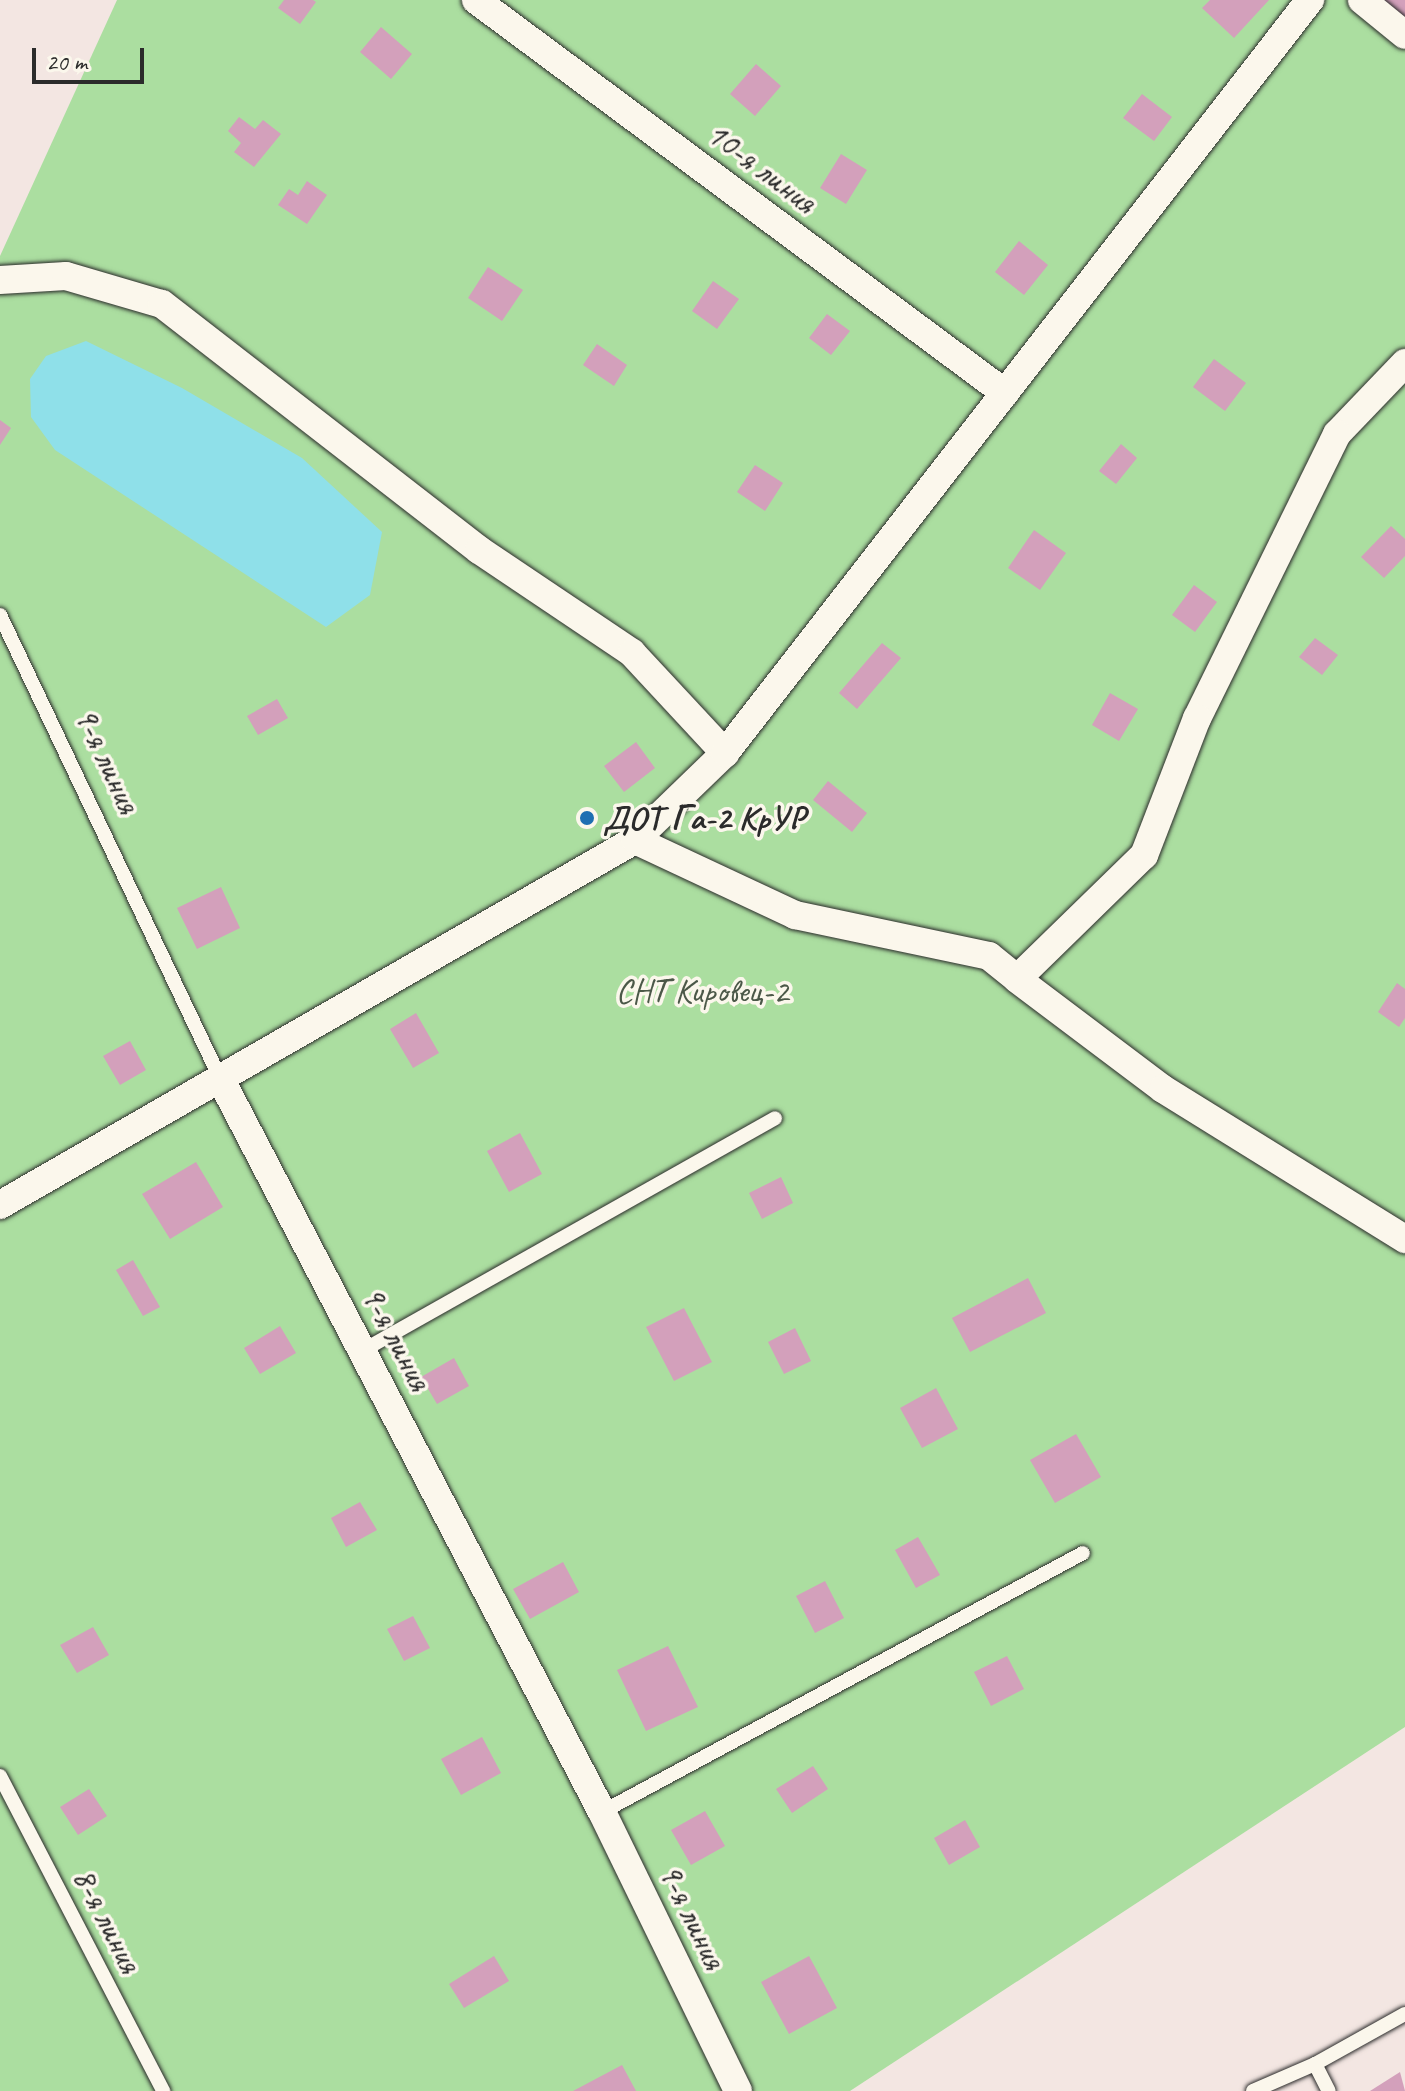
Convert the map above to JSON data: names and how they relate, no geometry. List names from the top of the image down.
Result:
{
  "streets": {
    "street": ["10-я линия", "9-я линия"],
    "lane": ["8-я линия"]
  },
  "parks": ["СНТ Кировец-2"],
  "places": ["ДОТ Га-2 КрУР"],
  "scale_bar": "20 m"
}
